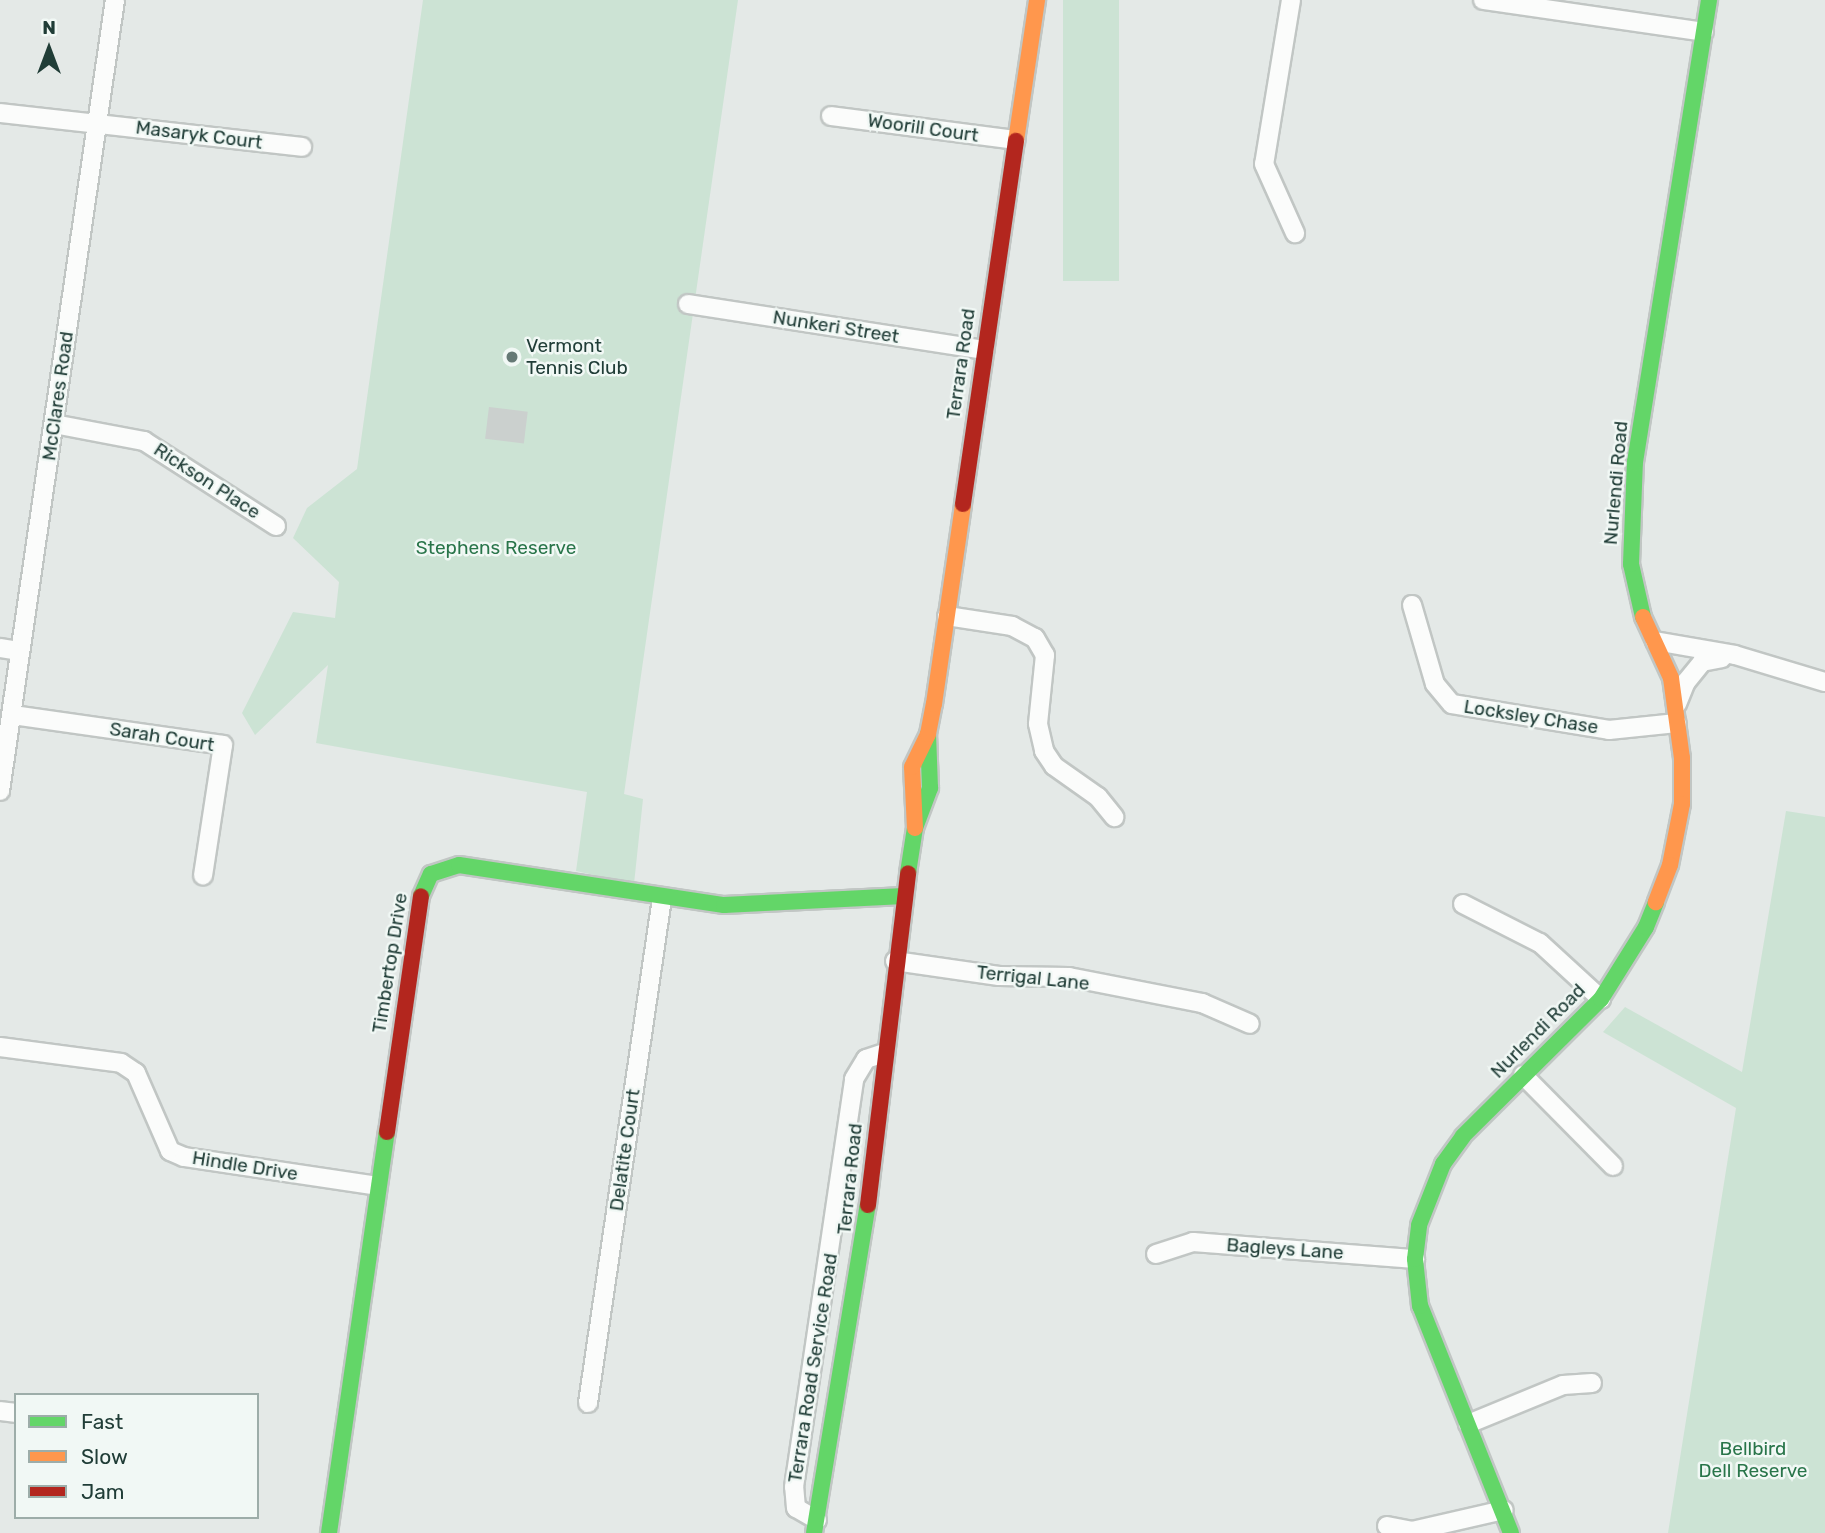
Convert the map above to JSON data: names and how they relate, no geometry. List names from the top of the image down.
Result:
{
  "streets": {
    "street": [
      "Woorill Court",
      "Masaryk Court",
      "Nunkeri Street",
      "Terrara Road",
      "McClares Road",
      "Rickson Place",
      "Nurlendi Road",
      "Locksley Chase",
      "Sarah Court",
      "Timbertop Drive",
      "Terrigal Lane",
      "Delatite Court",
      "Hindle Drive",
      "Bagleys Lane",
      "Terrara Road Service Road"
    ]
  },
  "crossings": [
    ["Woorill Court", "Terrara Road"],
    ["Masaryk Court", "McClares Road"],
    ["Nunkeri Street", "Terrara Road"],
    ["Terrara Road", "Timbertop Drive"],
    ["Terrara Road", "Terrigal Lane"],
    ["Terrara Road", "Terrara Road Service Road"],
    ["McClares Road", "Rickson Place"],
    ["McClares Road", "Sarah Court"],
    ["Nurlendi Road", "Locksley Chase"],
    ["Nurlendi Road", "Bagleys Lane"],
    ["Timbertop Drive", "Delatite Court"],
    ["Timbertop Drive", "Hindle Drive"]
  ],
  "parks": ["Stephens Reserve", "Bellbird Dell Reserve"],
  "places": ["Vermont Tennis Club"],
  "legend": ["Fast", "Slow", "Jam"],
  "north": "top"
}
